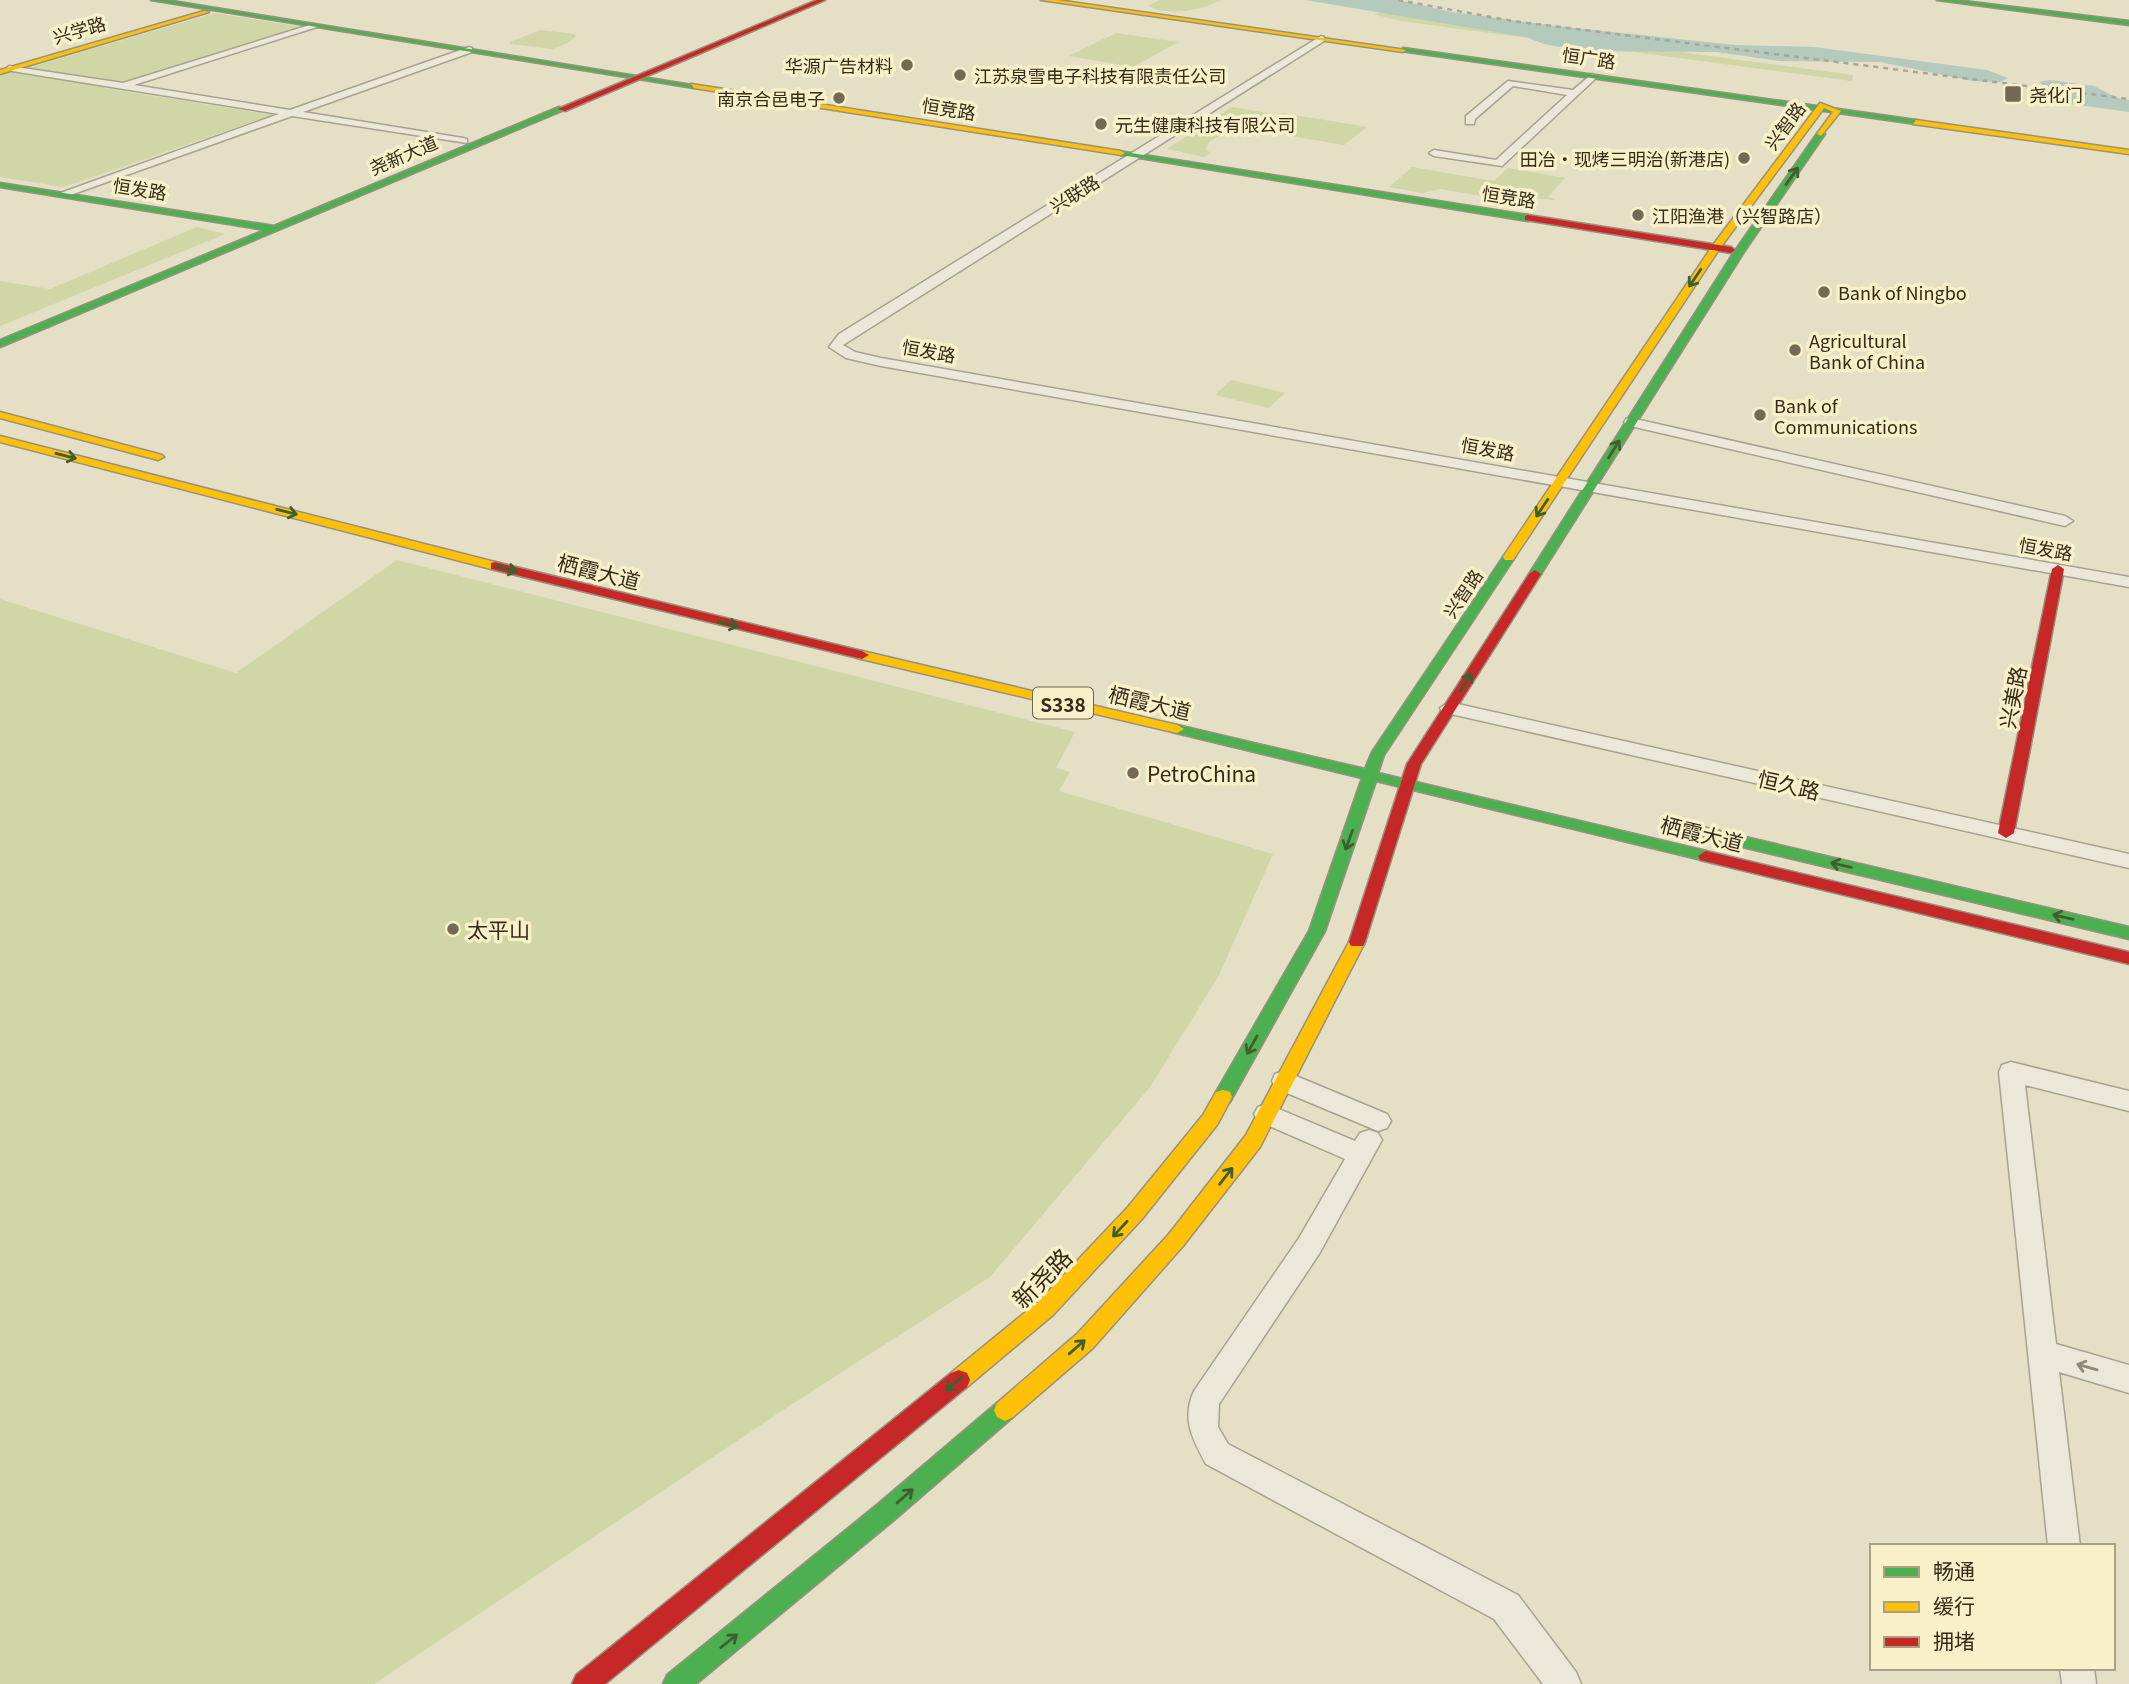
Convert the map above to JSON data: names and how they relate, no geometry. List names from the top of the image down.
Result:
{
  "streets": {
    "main road": [
      "兴学路",
      "恒广路",
      "恒竞路",
      "兴智路",
      "尧新大道",
      "恒发路",
      "栖霞大道",
      "兴美路",
      "S338",
      "新尧路"
    ],
    "street": ["兴联路", "恒久路"]
  },
  "crossings": [
    ["兴学路", "恒竞路"],
    ["恒广路", "兴智路"],
    ["恒广路", "兴联路"],
    ["恒竞路", "兴智路"],
    ["恒竞路", "尧新大道"],
    ["恒竞路", "兴联路"],
    ["兴智路", "恒发路"],
    ["兴智路", "栖霞大道"],
    ["兴智路", "恒久路"],
    ["兴智路", "新尧路"],
    ["尧新大道", "恒发路"],
    ["恒发路", "兴联路"],
    ["恒发路", "兴美路"],
    ["栖霞大道", "新尧路"],
    ["兴美路", "恒久路"]
  ],
  "places": {
    "other": [
      "华源广告材料",
      "江苏泉雪电子科技有限责任公司",
      "南京合邑电子",
      "元生健康科技有限公司",
      "田冶·现烤三明治(新港店)",
      "江阳渔港（兴智路店）",
      "Bank of Ningbo",
      "Agricultural Bank of China",
      "Bank of Communications",
      "PetroChina",
      "太平山"
    ],
    "transit": ["尧化门"]
  },
  "legend": ["畅通", "缓行", "拥堵"]
}
